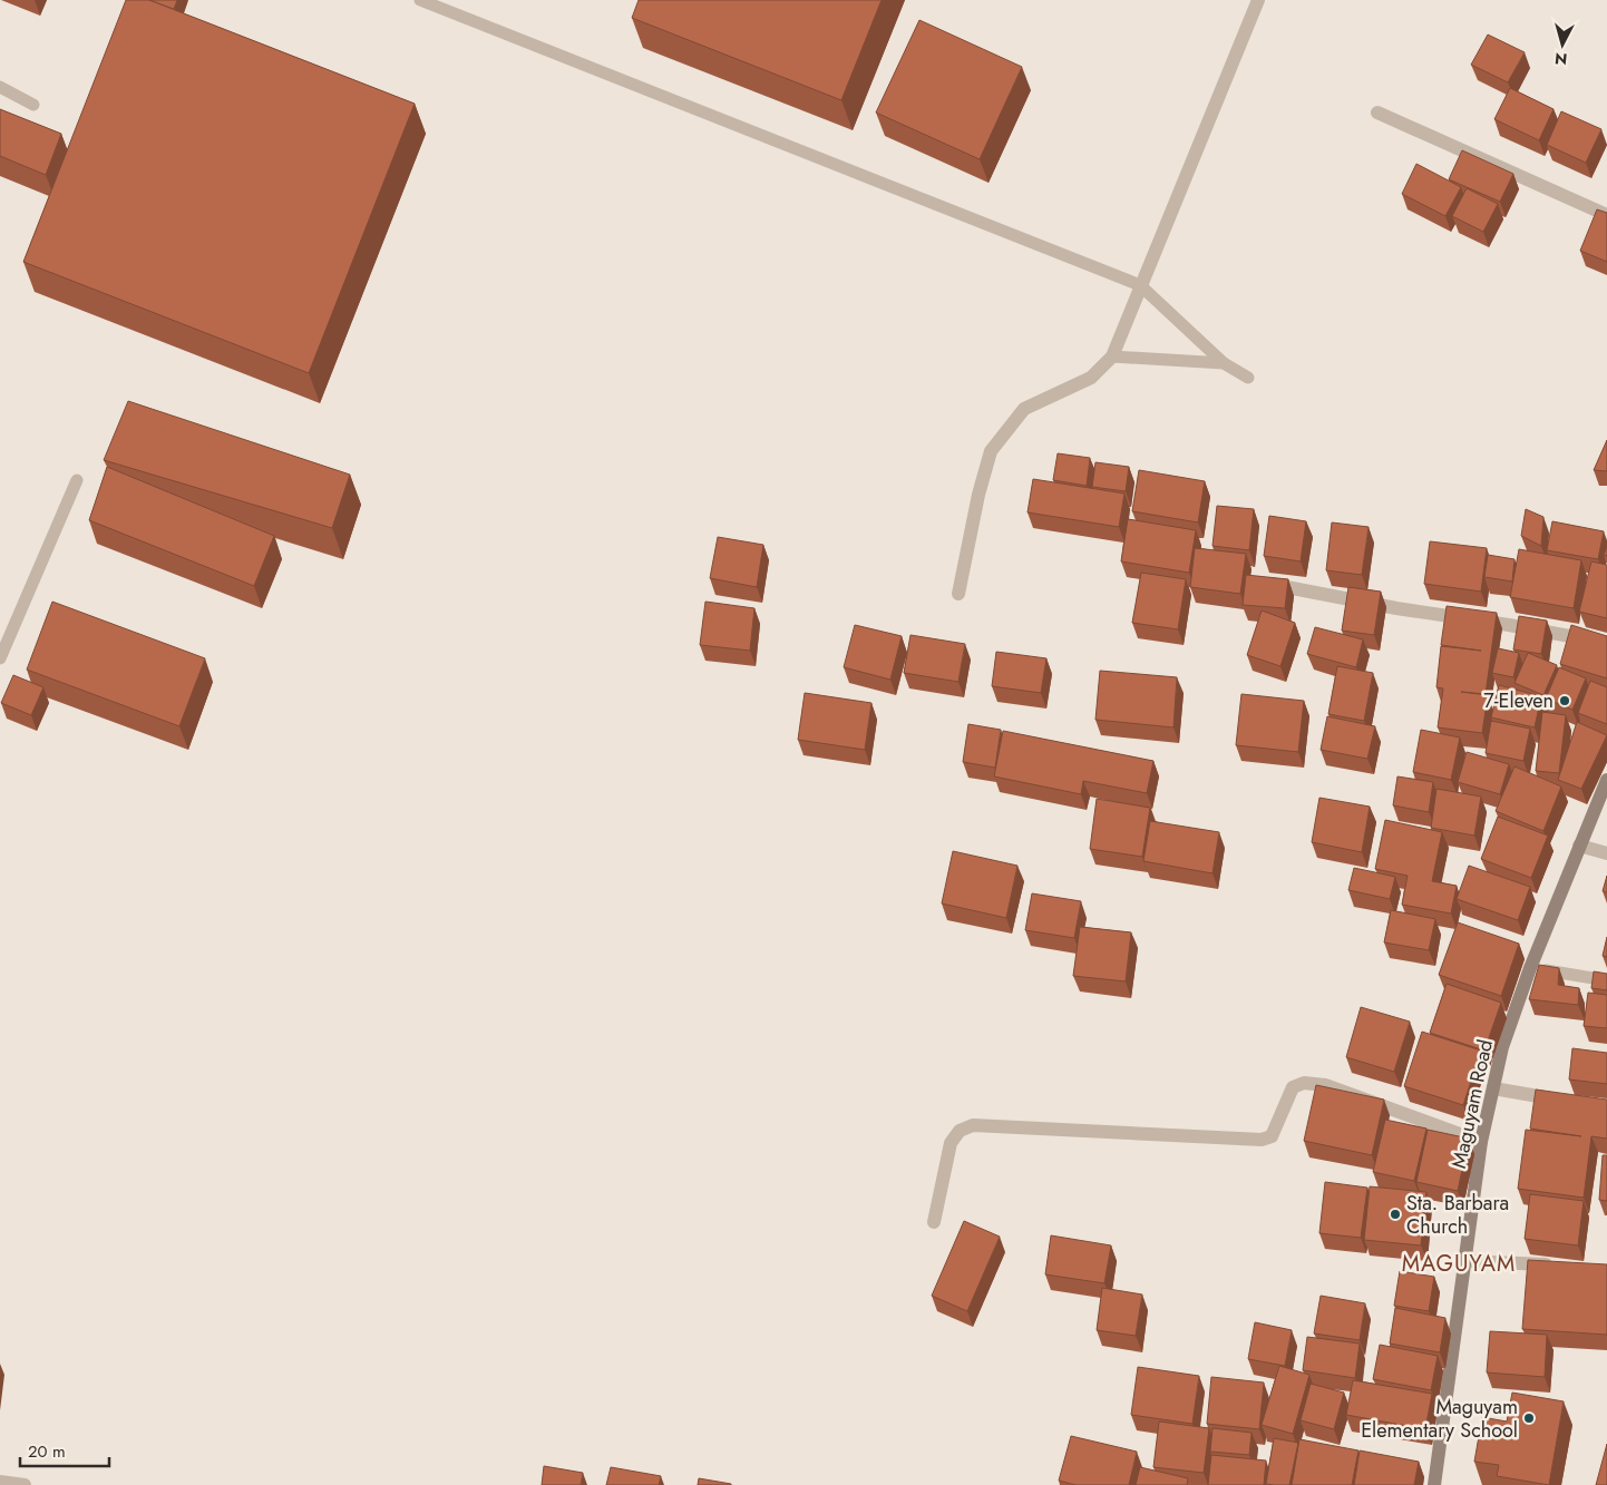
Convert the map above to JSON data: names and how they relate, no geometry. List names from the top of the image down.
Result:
{
  "streets": {
    "main road": ["Maguyam Road"]
  },
  "districts": ["MAGUYAM"],
  "places": ["7-Eleven", "Sta. Barbara Church", "Maguyam Elementary School"],
  "scale_bar": "20 m",
  "north": "bottom"
}
